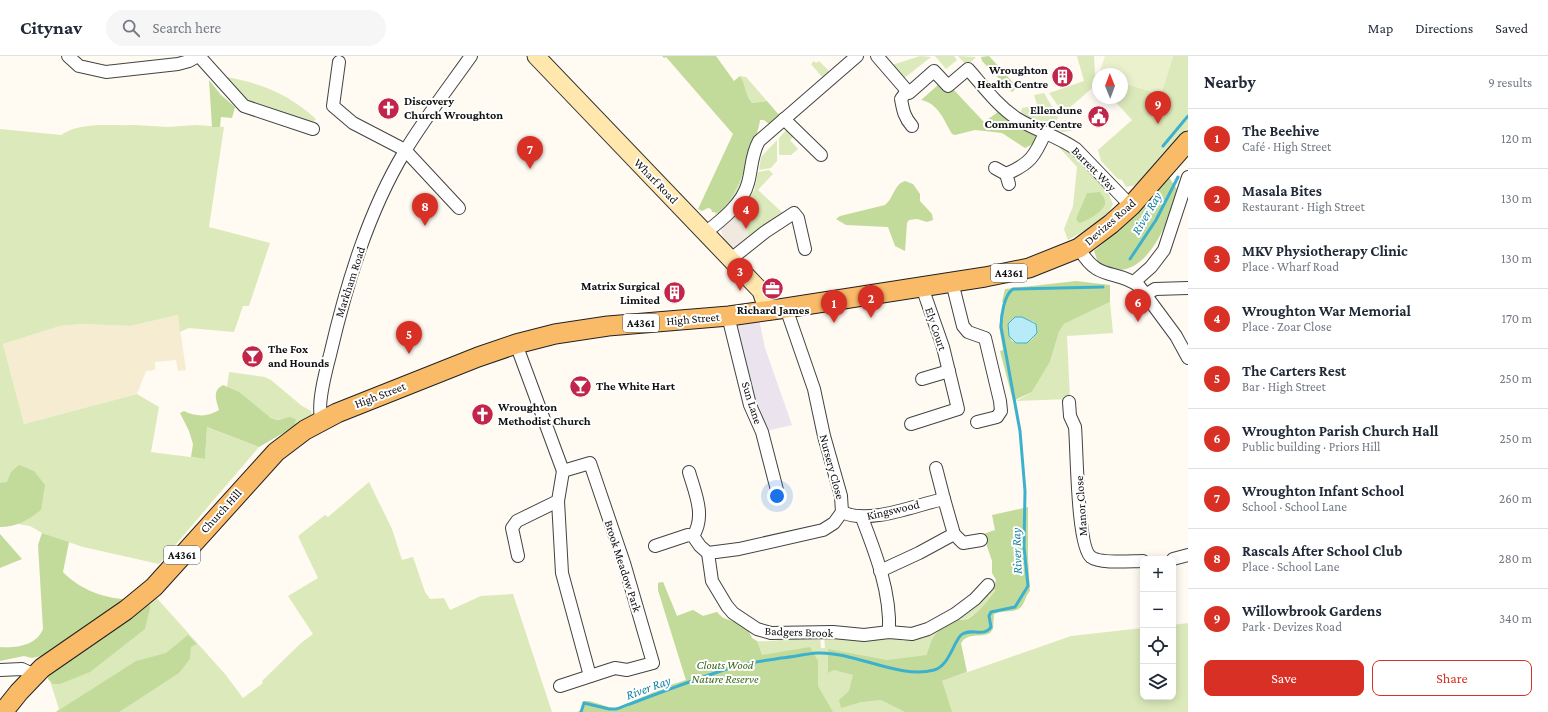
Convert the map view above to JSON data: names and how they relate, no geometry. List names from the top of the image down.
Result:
{
  "streets": {
    "main road": [
      "Wharf Road",
      "Devizes Road",
      "A4361",
      "High Street",
      "Church Hill"
    ],
    "street": [
      "Barrett Way",
      "Markham Road",
      "Ely Court",
      "Sun Lane",
      "Nursery Close",
      "Manor Close",
      "Kingswood",
      "Brook Meadow Park",
      "Badgers Brook"
    ]
  },
  "crossings": [
    ["Barrett Way", "Devizes Road"],
    ["Wharf Road", "High Street"],
    ["Wharf Road", "Nursery Close"],
    ["Devizes Road", "High Street"],
    ["A4361", "Church Hill"],
    ["Markham Road", "High Street"],
    ["Markham Road", "Church Hill"],
    ["High Street", "Ely Court"],
    ["High Street", "Sun Lane"],
    ["High Street", "Nursery Close"],
    ["High Street", "Church Hill"],
    ["Nursery Close", "Kingswood"],
    ["Nursery Close", "Badgers Brook"]
  ],
  "water": ["River Ray"],
  "parks": ["Clouts Wood Nature Reserve"],
  "places": {
    "building": ["Wroughton Health Centre", "Matrix Surgical Limited"],
    "church": ["Discovery Church Wroughton", "Wroughton Methodist Church"],
    "public building": ["Ellendune Community Centre"],
    "office": ["Richard James"],
    "bar": ["The Fox and Hounds", "The White Hart"]
  },
  "north": "top",
  "page": {
    "header": "Citynav",
    "search": "Search here",
    "nav": ["Map", "Directions", "Saved"],
    "heading": ["Nearby", "9 results"],
    "pins": [
      "9",
      "7",
      "8",
      "4",
      "3",
      "2",
      "6",
      "1",
      "5"
    ],
    "list": [
      {
        "mark": "1",
        "name": "The Beehive",
        "note": "Café · High Street",
        "value": "120 m"
      },
      {
        "mark": "2",
        "name": "Masala Bites",
        "note": "Restaurant · High Street",
        "value": "130 m"
      },
      {
        "mark": "3",
        "name": "MKV Physiotherapy Clinic",
        "note": "Place · Wharf Road",
        "value": "130 m"
      },
      {
        "mark": "4",
        "name": "Wroughton War Memorial",
        "note": "Place · Zoar Close",
        "value": "170 m"
      },
      {
        "mark": "5",
        "name": "The Carters Rest",
        "note": "Bar · High Street",
        "value": "250 m"
      },
      {
        "mark": "6",
        "name": "Wroughton Parish Church Hall",
        "note": "Public building · Priors Hill",
        "value": "250 m"
      },
      {
        "mark": "7",
        "name": "Wroughton Infant School",
        "note": "School · School Lane",
        "value": "260 m"
      },
      {
        "mark": "8",
        "name": "Rascals After School Club",
        "note": "Place · School Lane",
        "value": "280 m"
      },
      {
        "mark": "9",
        "name": "Willowbrook Gardens",
        "note": "Park · Devizes Road",
        "value": "340 m"
      }
    ],
    "map_buttons": ["+", "−"],
    "buttons": ["Save", "Share"]
  }
}
